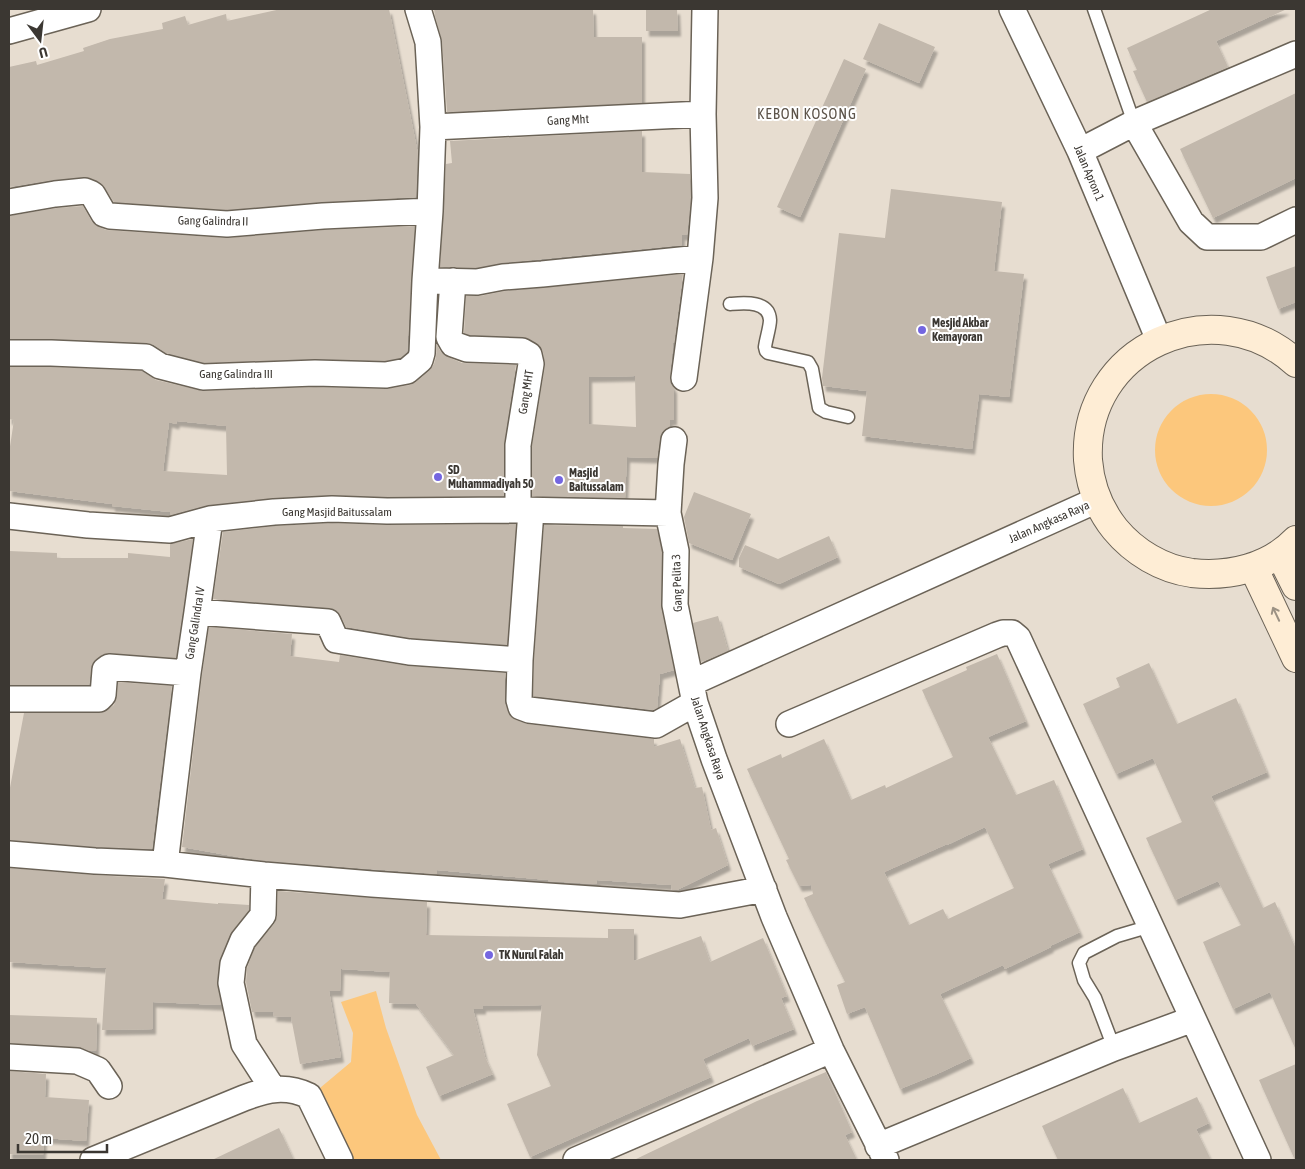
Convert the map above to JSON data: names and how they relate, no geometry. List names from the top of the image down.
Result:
{
  "streets": {
    "street": [
      "Gang Mht",
      "Jalan Apron 1",
      "Gang Galindra II",
      "Gang Galindra III",
      "Gang MHT",
      "Gang Masjid Baitussalam",
      "Jalan Angkasa Raya",
      "Gang Pelita 3",
      "Gang Galindra IV"
    ]
  },
  "crossings": [
    ["Gang MHT", "Gang Masjid Baitussalam"],
    ["Gang Masjid Baitussalam", "Gang Pelita 3"],
    ["Gang Masjid Baitussalam", "Gang Galindra IV"],
    ["Jalan Angkasa Raya", "Gang Pelita 3"]
  ],
  "districts": ["KEBON KOSONG"],
  "places": [
    "Mesjid Akbar Kemayoran",
    "SD Muhammadiyah 50",
    "Masjid Baitussalam",
    "TK Nurul Falah"
  ],
  "scale_bar": "20 m",
  "north": "bottom"
}
